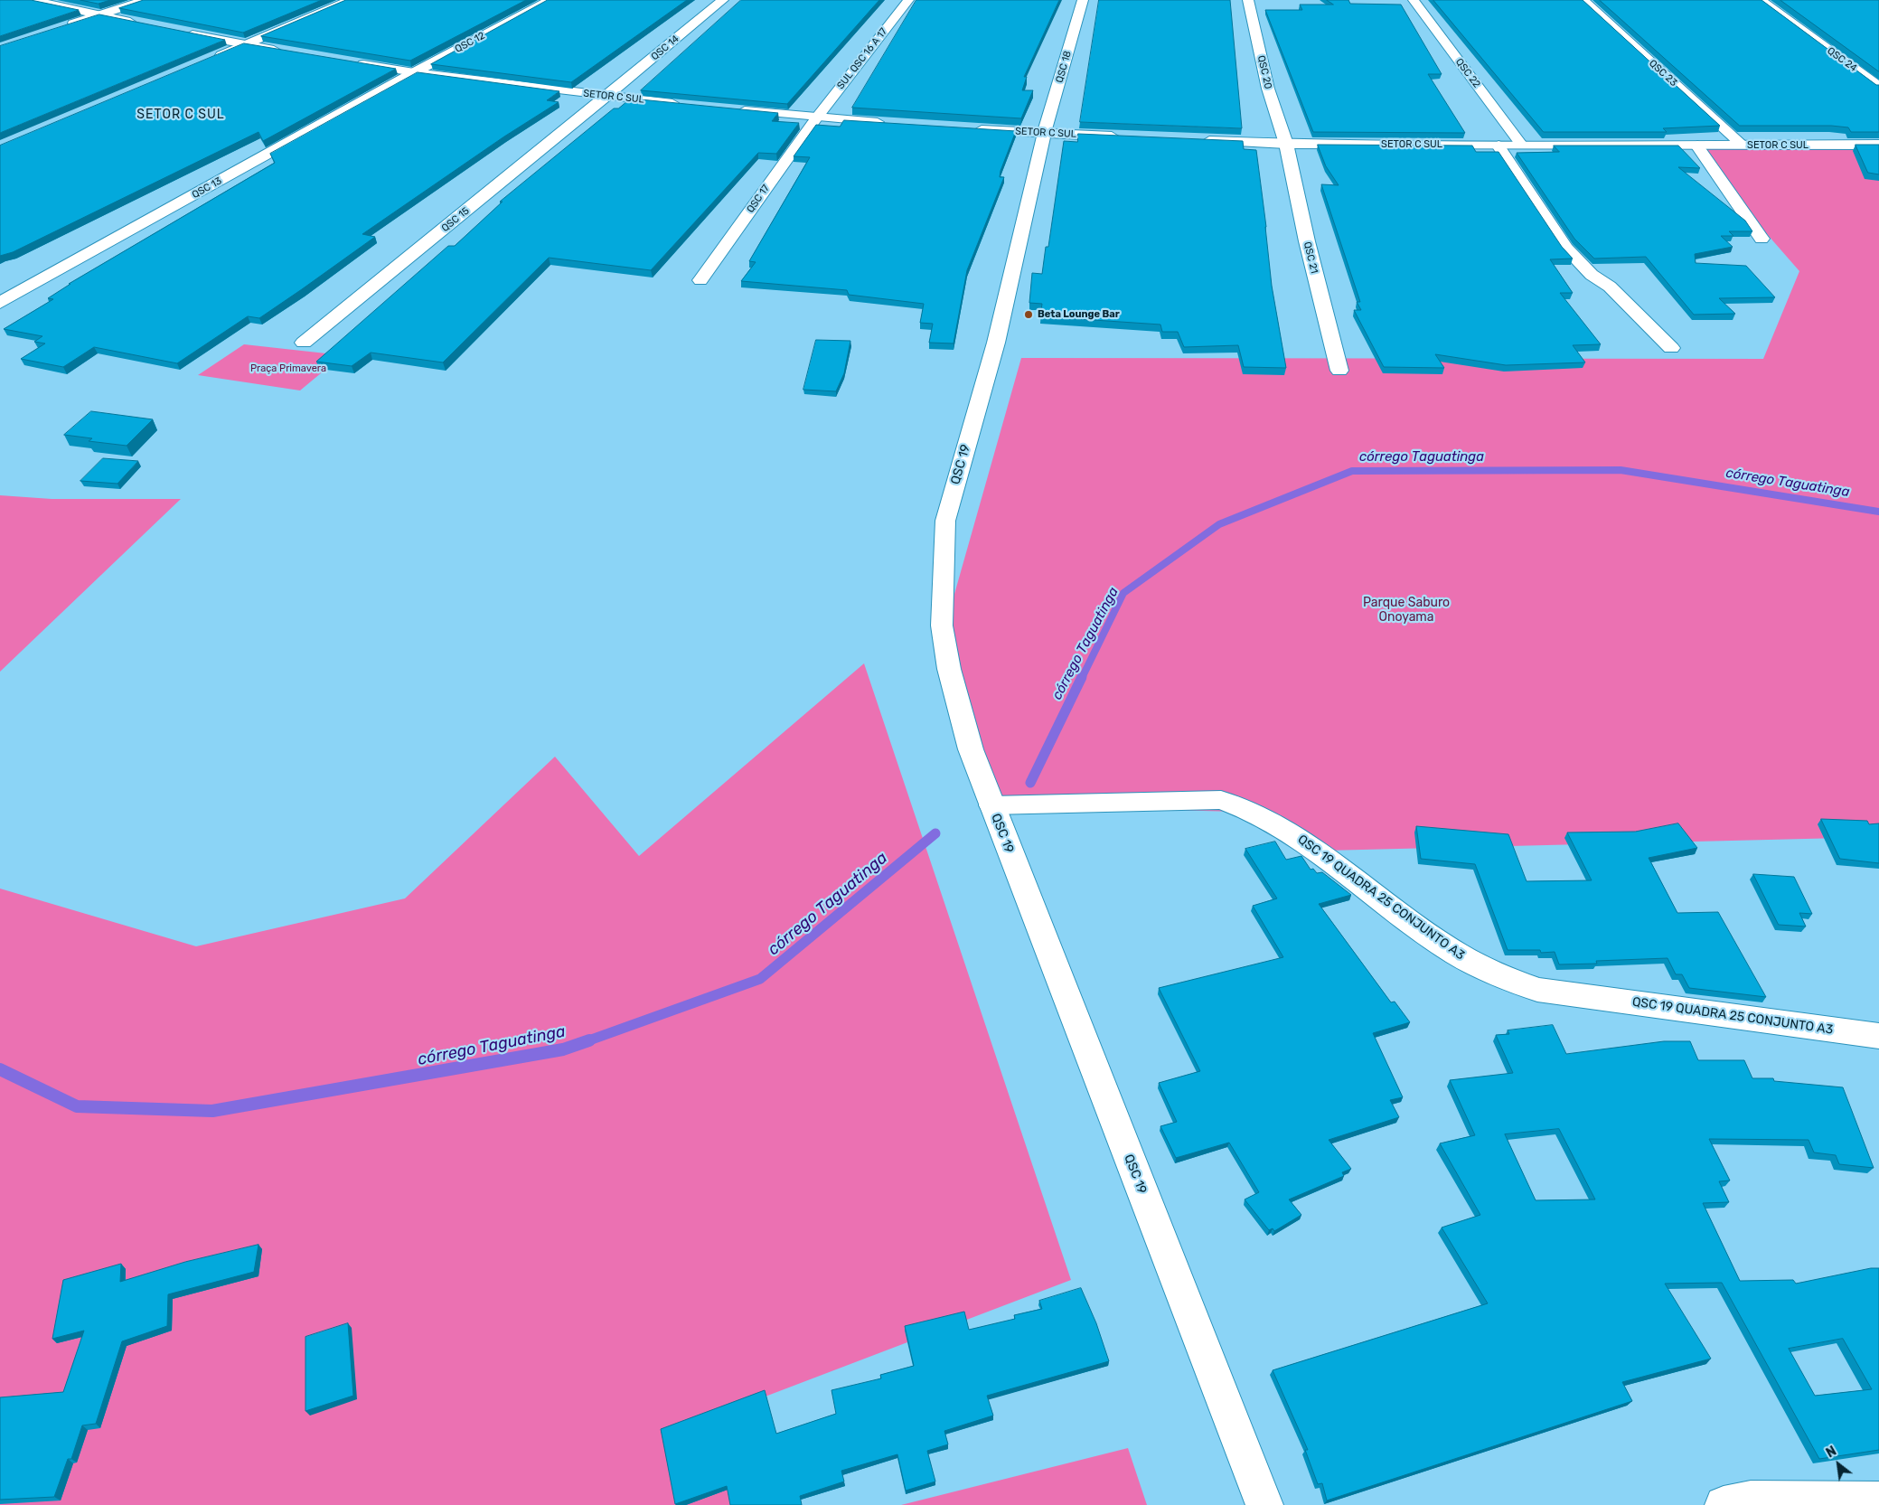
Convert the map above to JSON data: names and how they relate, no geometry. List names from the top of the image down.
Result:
{
  "streets": {
    "street": [
      "QSC 12",
      "QSC 14",
      "SUL QSC 16 A 17",
      "QSC 24",
      "QSC 18",
      "QSC 20",
      "QSC 22",
      "QSC 23",
      "SETOR C SUL",
      "QSC 13",
      "QSC 17",
      "QSC 15",
      "QSC 21",
      "QSC 19",
      "QSC 19 QUADRA 25 CONJUNTO A3"
    ]
  },
  "crossings": [
    ["QSC 12", "SETOR C SUL"],
    ["QSC 12", "QSC 13"],
    ["QSC 14", "SETOR C SUL"],
    ["QSC 14", "QSC 15"],
    ["SUL QSC 16 A 17", "QSC 17"],
    ["QSC 18", "SETOR C SUL"],
    ["QSC 18", "QSC 19"],
    ["QSC 20", "SETOR C SUL"],
    ["QSC 20", "QSC 21"],
    ["QSC 22", "SETOR C SUL"],
    ["QSC 23", "SETOR C SUL"],
    ["SETOR C SUL", "QSC 13"],
    ["SETOR C SUL", "QSC 15"],
    ["SETOR C SUL", "QSC 21"],
    ["SETOR C SUL", "QSC 19"],
    ["QSC 19", "QSC 19 QUADRA 25 CONJUNTO A3"]
  ],
  "districts": ["SETOR C SUL"],
  "water": ["córrego Taguatinga"],
  "parks": ["Praça Primavera", "Parque Saburo Onoyama"],
  "places": ["Beta Lounge Bar"],
  "north": "top left"
}
